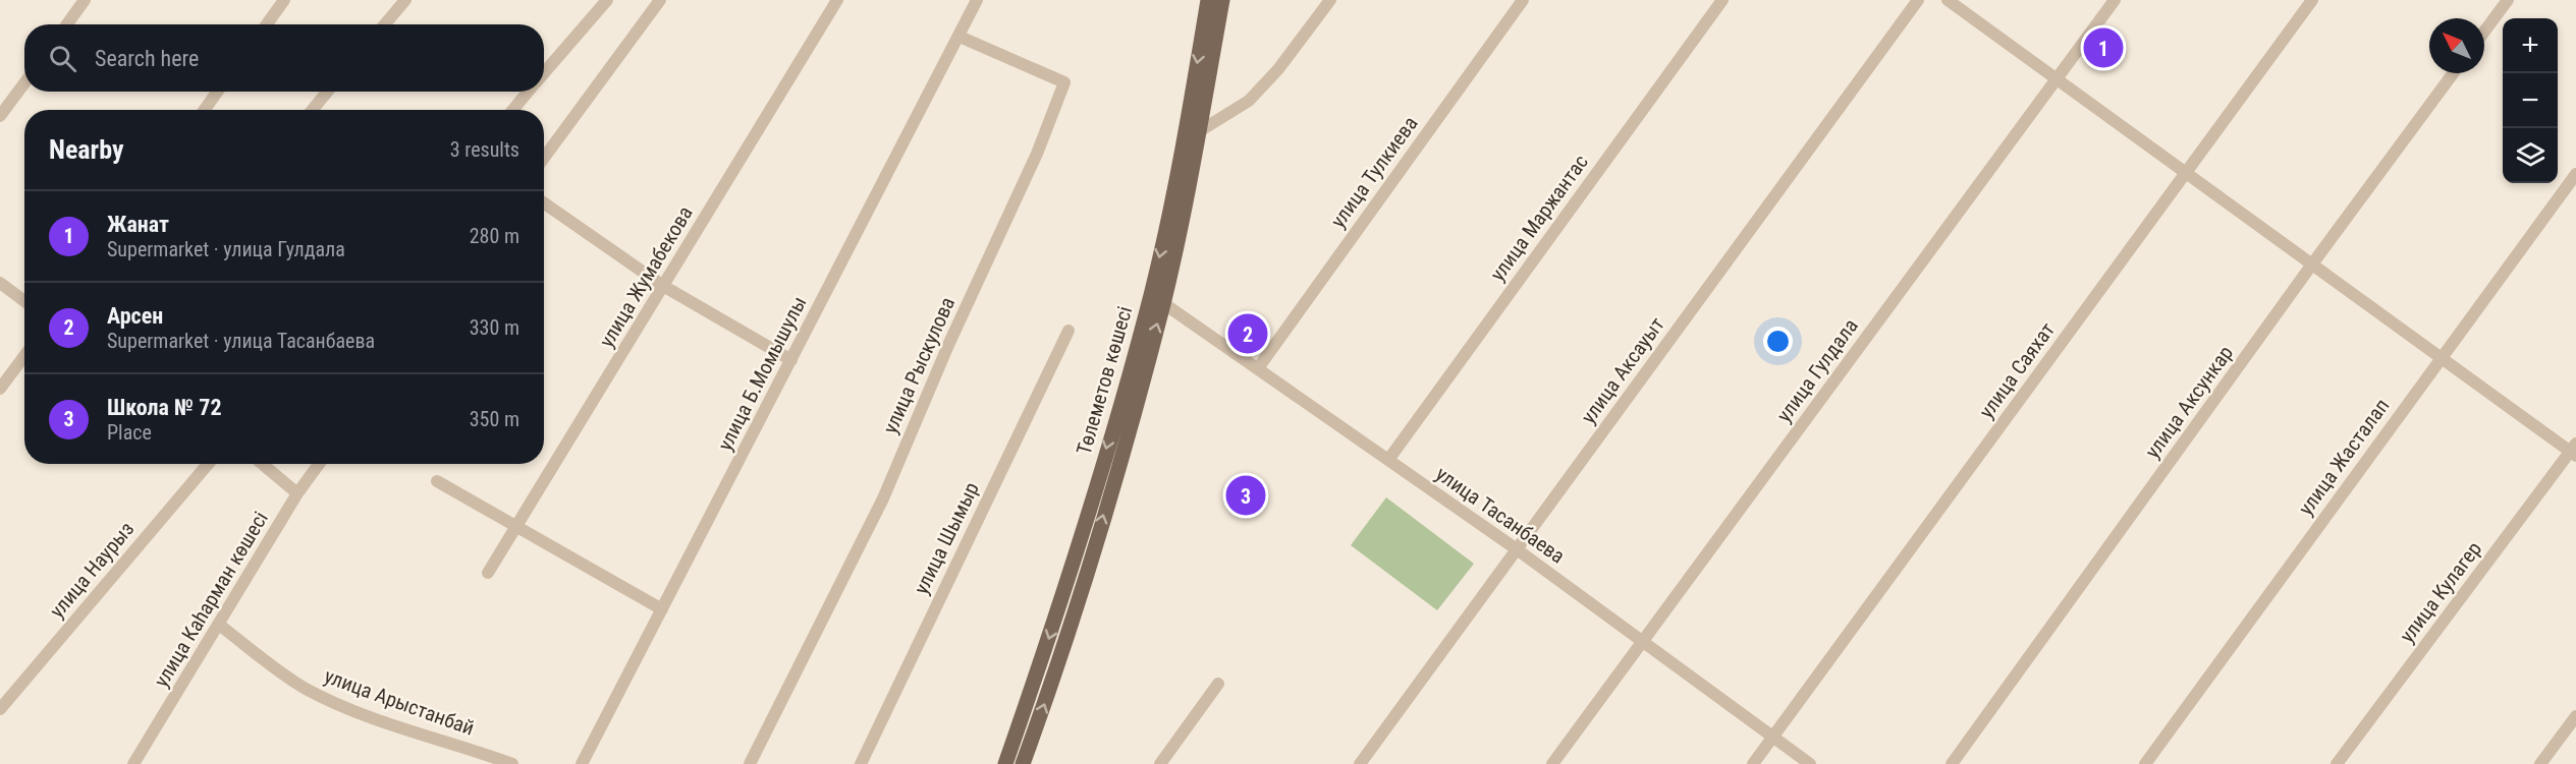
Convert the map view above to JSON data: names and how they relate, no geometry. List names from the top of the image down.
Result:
{
  "streets": {
    "main road": ["Төлеметов көшесі"],
    "street": [
      "улица Тулкиева",
      "улица Маржантас",
      "улица Жумабекова",
      "улица Рыскулова",
      "улица Аксауыт",
      "улица Гулдала",
      "улица Саяхат",
      "улица Б.Момышулы",
      "улица Аксункар",
      "улица Жасталап",
      "улица Тасанбаева",
      "улица Шымыр",
      "улица Наурыз",
      "улица Кулагер",
      "улица Каһарман көшесі",
      "улица Арыстанбай"
    ]
  },
  "crossings": [
    ["улица Тулкиева", "улица Тасанбаева"],
    ["улица Маржантас", "улица Тасанбаева"],
    ["улица Рыскулова", "улица Б.Момышулы"],
    ["улица Аксауыт", "улица Тасанбаева"],
    ["улица Гулдала", "улица Тасанбаева"],
    ["улица Саяхат", "улица Тасанбаева"],
    ["Төлеметов көшесі", "улица Тасанбаева"],
    ["улица Каһарман көшесі", "улица Арыстанбай"]
  ],
  "north": "top left",
  "page": {
    "map_buttons": ["+", "−"],
    "search": "Search here",
    "pins": ["1", "2", "3"],
    "heading": ["Nearby", "3 results"],
    "list": [
      {
        "mark": "1",
        "name": "Жанат",
        "note": "Supermarket · улица Гулдала",
        "value": "280 m"
      },
      {
        "mark": "2",
        "name": "Арсен",
        "note": "Supermarket · улица Тасанбаева",
        "value": "330 m"
      },
      {
        "mark": "3",
        "name": "Школа № 72",
        "note": "Place",
        "value": "350 m"
      }
    ]
  }
}
